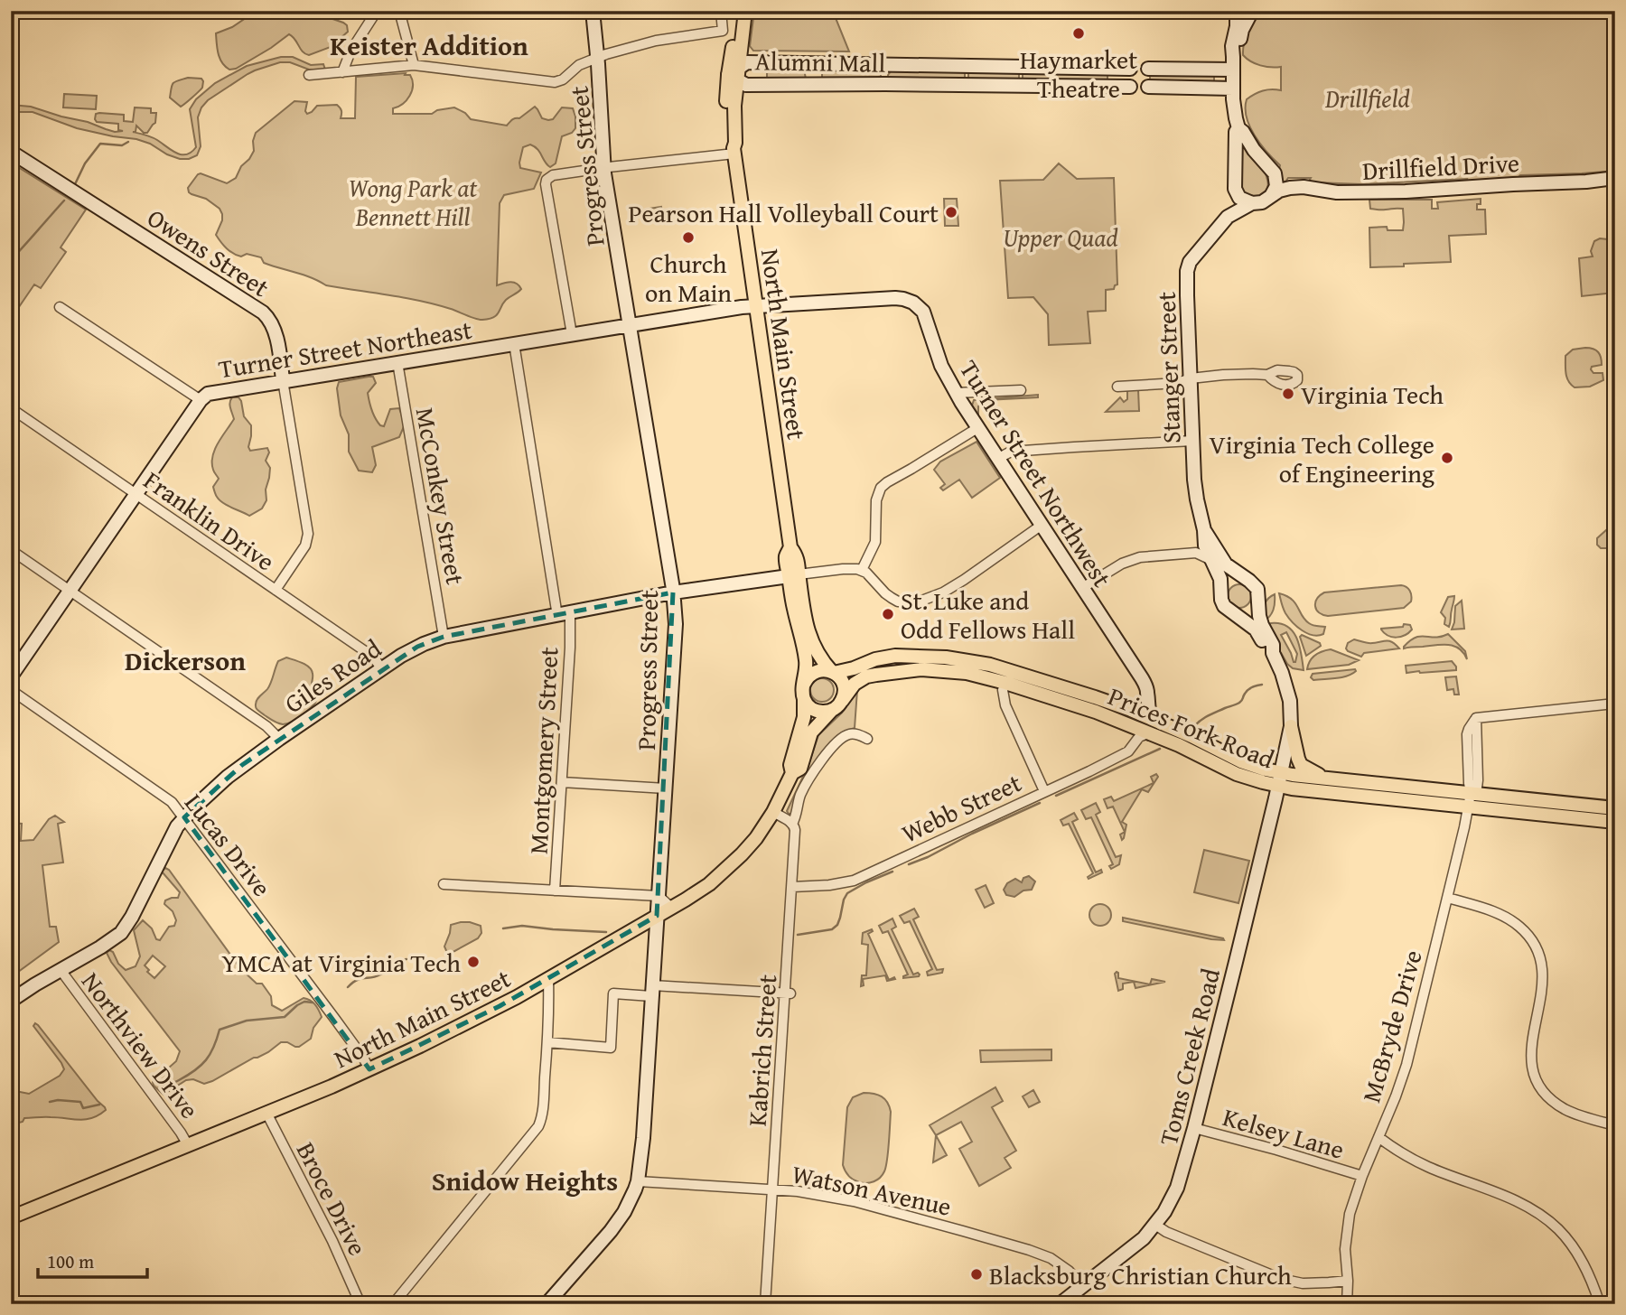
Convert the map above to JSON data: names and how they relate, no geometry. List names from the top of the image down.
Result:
{
  "streets": {
    "main road": ["North Main Street", "Prices Fork Road"],
    "street": [
      "Alumni Mall",
      "Progress Street",
      "Drillfield Drive",
      "Owens Street",
      "Turner Street Northeast",
      "Stanger Street",
      "Turner Street Northwest",
      "McConkey Street",
      "Franklin Drive",
      "Giles Road",
      "Montgomery Street",
      "Webb Street",
      "Lucas Drive",
      "McBryde Drive",
      "Northview Drive",
      "Kabrich Street",
      "Toms Creek Road",
      "Kelsey Lane",
      "Watson Avenue",
      "Broce Drive"
    ]
  },
  "crossings": [
    ["Alumni Mall", "North Main Street"],
    ["Progress Street", "North Main Street"],
    ["Progress Street", "Turner Street Northeast"],
    ["Progress Street", "Giles Road"],
    ["Progress Street", "Watson Avenue"],
    ["Drillfield Drive", "Stanger Street"],
    ["Owens Street", "Turner Street Northeast"],
    ["Owens Street", "Franklin Drive"],
    ["North Main Street", "Turner Street Northeast"],
    ["North Main Street", "Turner Street Northwest"],
    ["North Main Street", "Giles Road"],
    ["North Main Street", "Prices Fork Road"],
    ["North Main Street", "Lucas Drive"],
    ["North Main Street", "Northview Drive"],
    ["North Main Street", "Broce Drive"],
    ["Turner Street Northeast", "Turner Street Northwest"],
    ["Turner Street Northeast", "McConkey Street"],
    ["Turner Street Northeast", "Franklin Drive"],
    ["Turner Street Northeast", "Montgomery Street"],
    ["Turner Street Northwest", "Prices Fork Road"],
    ["McConkey Street", "Giles Road"],
    ["Franklin Drive", "Giles Road"],
    ["Giles Road", "Montgomery Street"],
    ["Giles Road", "Lucas Drive"],
    ["Giles Road", "Northview Drive"],
    ["Prices Fork Road", "Webb Street"],
    ["Prices Fork Road", "McBryde Drive"],
    ["Prices Fork Road", "Toms Creek Road"],
    ["Webb Street", "Kabrich Street"],
    ["McBryde Drive", "Kelsey Lane"],
    ["Kabrich Street", "Watson Avenue"],
    ["Toms Creek Road", "Kelsey Lane"],
    ["Toms Creek Road", "Watson Avenue"]
  ],
  "districts": ["Keister Addition", "Dickerson", "Snidow Heights"],
  "parks": ["Drillfield", "Wong Park at Bennett Hill", "Upper Quad"],
  "places": [
    "Haymarket Theatre",
    "Pearson Hall Volleyball Court",
    "Church on Main",
    "Virginia Tech",
    "Virginia Tech College of Engineering",
    "St. Luke and Odd Fellows Hall",
    "YMCA at Virginia Tech",
    "Blacksburg Christian Church"
  ],
  "scale_bar": "100 m"
}
